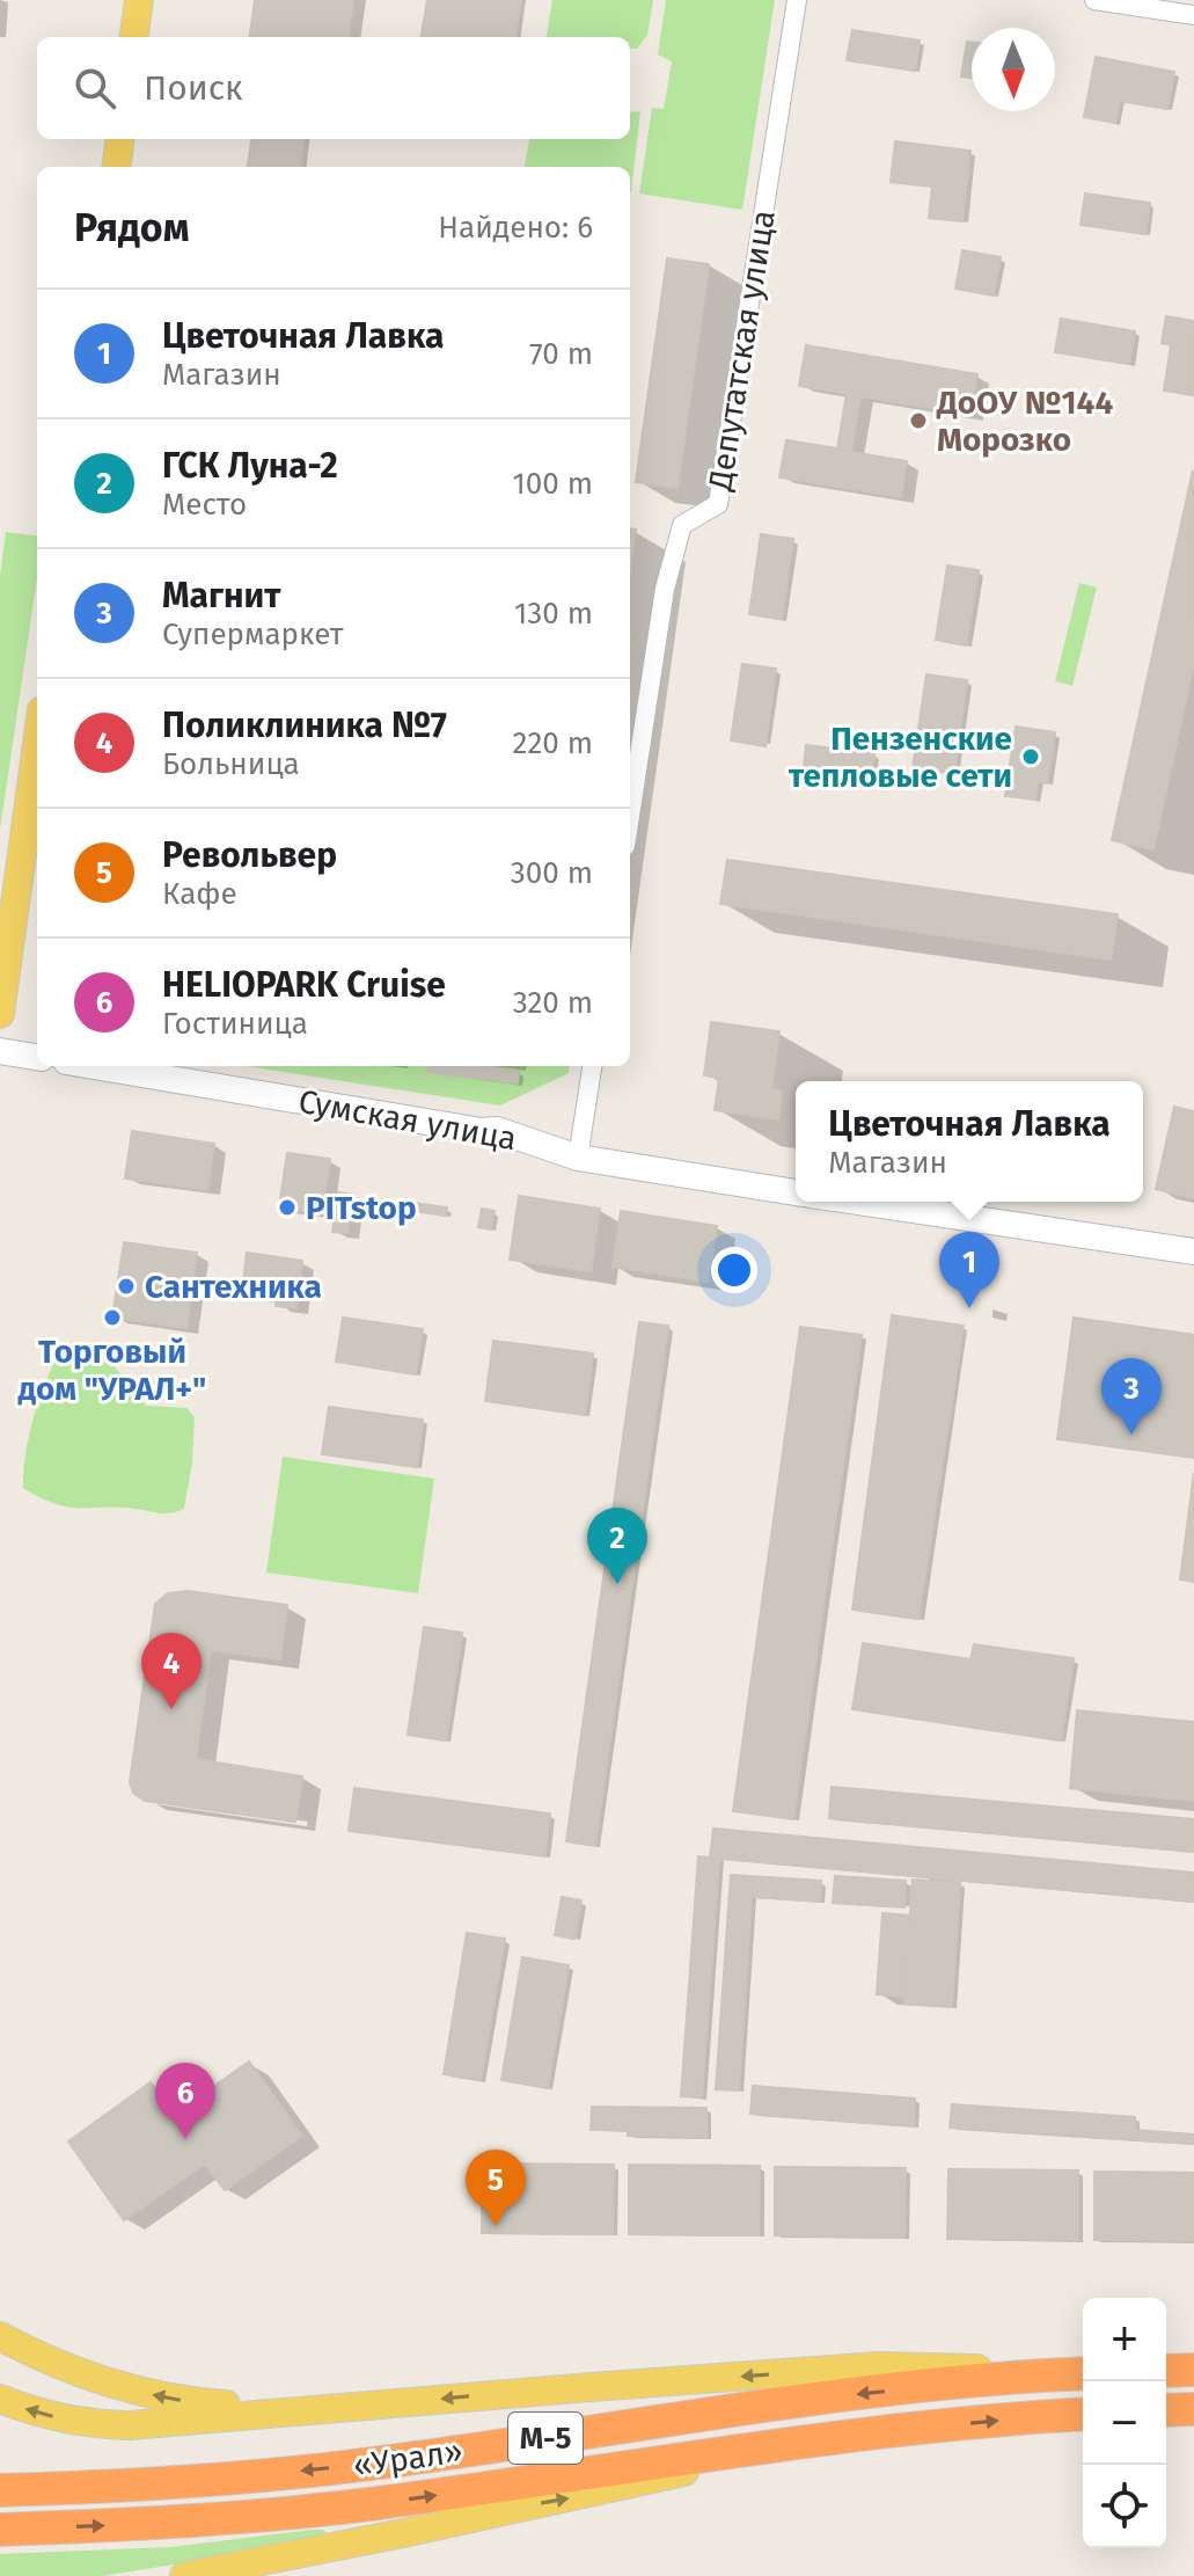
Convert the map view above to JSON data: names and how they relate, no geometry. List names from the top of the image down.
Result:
{
  "streets": {
    "highway": ["М-5", "«Урал»"],
    "street": ["Депутатская улица", "Сумская улица"]
  },
  "places": [
    "ДоОУ №144 Морозко",
    "Пензенские тепловые сети",
    "PITstop",
    "Сантехника",
    "Торговый дом \"УРАЛ+\""
  ],
  "north": "bottom",
  "page": {
    "search": "Поиск",
    "heading": ["Рядом", "Найдено: 6"],
    "list": [
      {
        "mark": "1",
        "name": "Цветочная Лавка",
        "note": "Магазин",
        "value": "70 m"
      },
      {
        "mark": "2",
        "name": "ГСК Луна-2",
        "note": "Место",
        "value": "100 m"
      },
      {
        "mark": "3",
        "name": "Магнит",
        "note": "Супермаркет",
        "value": "130 m"
      },
      {
        "mark": "4",
        "name": "Поликлиника №7",
        "note": "Больница",
        "value": "220 m"
      },
      {
        "mark": "5",
        "name": "Револьвер",
        "note": "Кафе",
        "value": "300 m"
      },
      {
        "mark": "6",
        "name": "HELIOPARK Cruise",
        "note": "Гостиница",
        "value": "320 m"
      }
    ],
    "popup": ["Цветочная Лавка", "Магазин"],
    "pins": [
      "1",
      "3",
      "2",
      "4",
      "6",
      "5"
    ],
    "map_buttons": ["+", "−"]
  }
}
